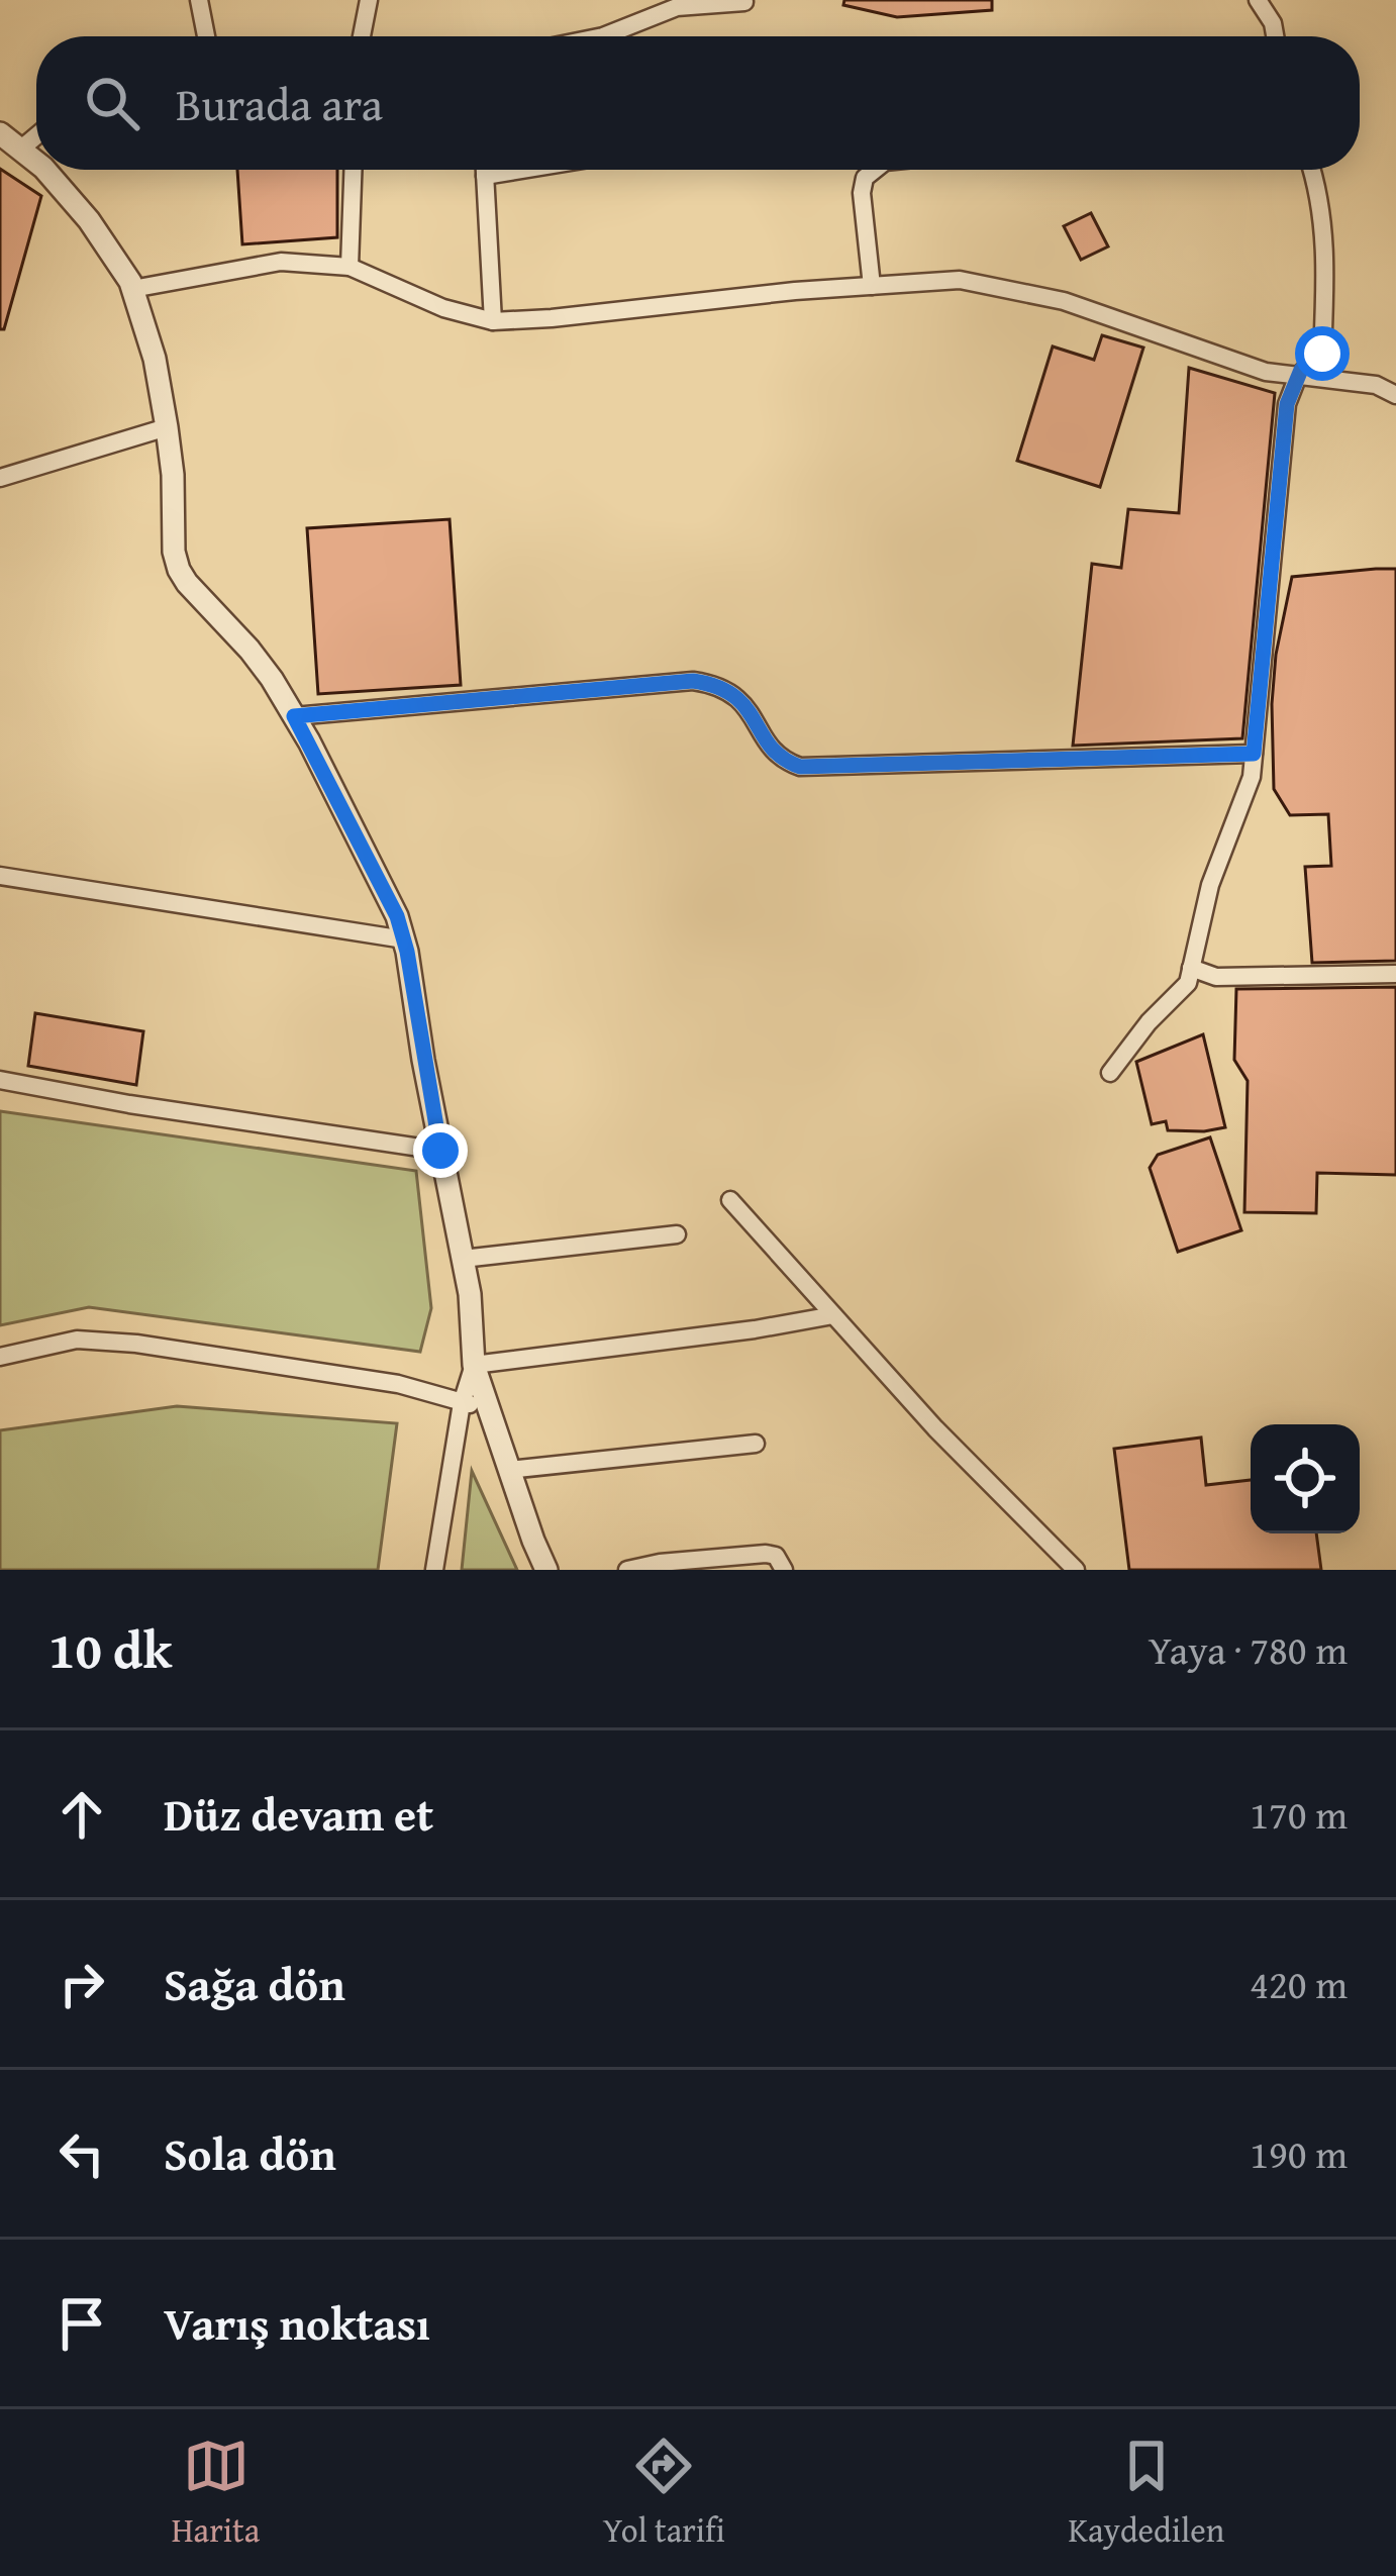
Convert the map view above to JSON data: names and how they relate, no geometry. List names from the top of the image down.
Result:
{
  "page": {
    "search": "Burada ara",
    "heading": ["10 dk", "Yaya · 780 m"],
    "list": [
      ["Düz devam et", "170 m"],
      ["Sağa dön", "420 m"],
      ["Sola dön", "190 m"],
      "Varış noktası"
    ],
    "nav": ["Harita", "Yol tarifi", "Kaydedilen"]
  }
}
